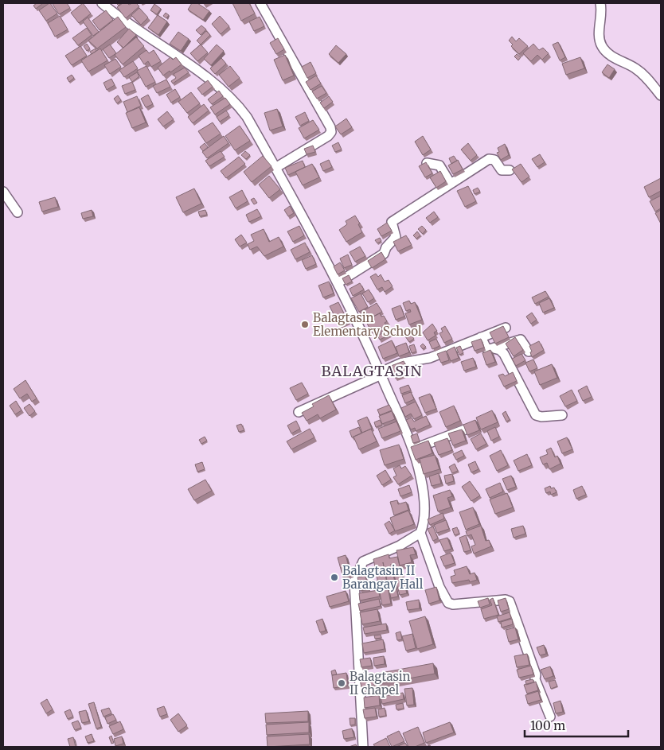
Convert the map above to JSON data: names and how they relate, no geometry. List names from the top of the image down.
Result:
{
  "districts": ["BALAGTASIN"],
  "places": ["Balagtasin Elementary School", "Balagtasin II Barangay Hall", "Balagtasin II chapel"],
  "scale_bar": "100 m"
}
